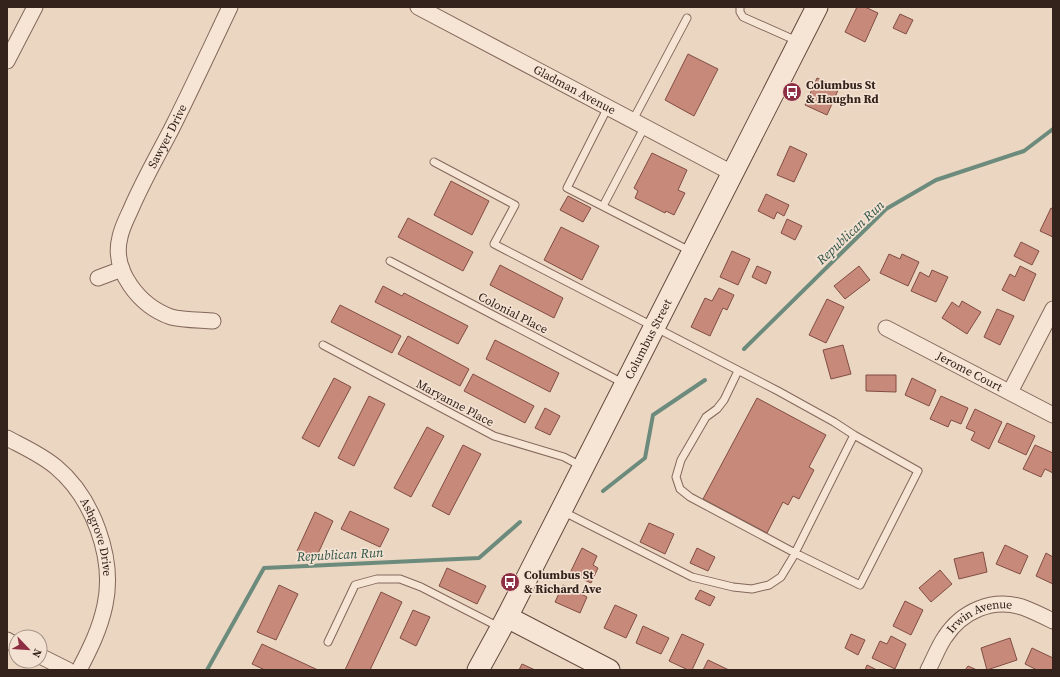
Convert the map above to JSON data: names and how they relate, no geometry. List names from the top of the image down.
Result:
{
  "streets": {
    "main road": ["Columbus Street"],
    "street": [
      "Gladman Avenue",
      "Sawyer Drive",
      "Jerome Court",
      "Ashgrove Drive",
      "Irwin Avenue"
    ],
    "lane": ["Colonial Place", "Maryanne Place"]
  },
  "crossings": [
    ["Gladman Avenue", "Columbus Street"],
    ["Colonial Place", "Columbus Street"],
    ["Columbus Street", "Maryanne Place"]
  ],
  "water": ["Republican Run"],
  "places": {
    "bus stop": ["Columbus St & Haughn Rd", "Columbus St & Richard Ave"]
  },
  "north": "bottom right"
}
